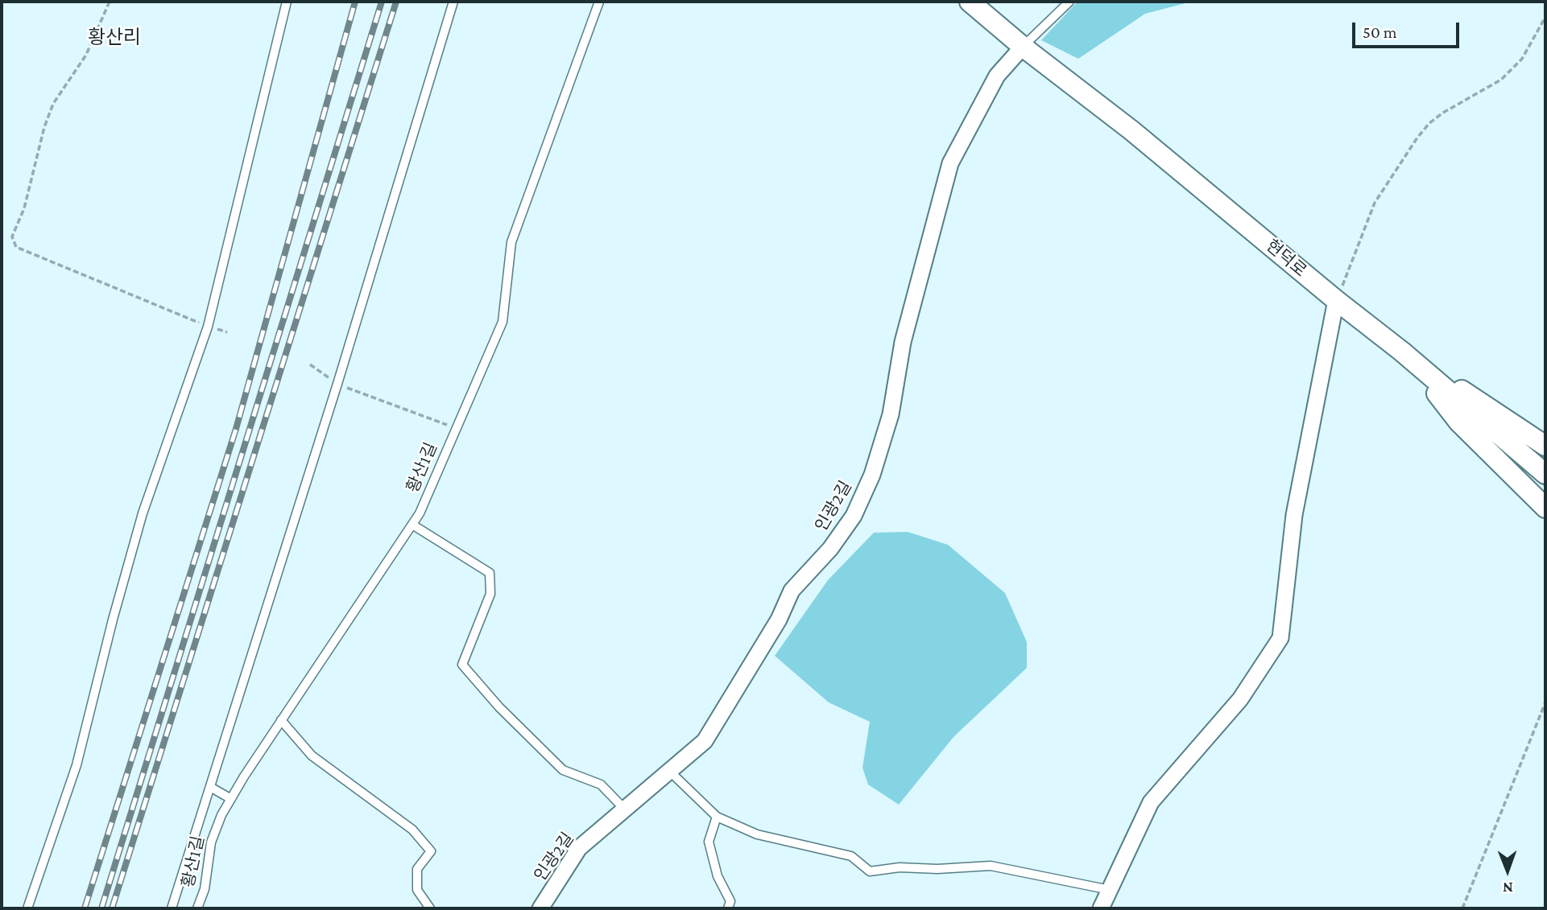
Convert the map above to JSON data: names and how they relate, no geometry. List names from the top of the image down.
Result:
{
  "streets": {
    "street": ["현덕로", "인광2길"],
    "lane": ["황산1길"]
  },
  "crossings": [
    ["현덕로", "인광2길"]
  ],
  "districts": ["황산리"],
  "scale_bar": "50 m",
  "north": "bottom"
}
